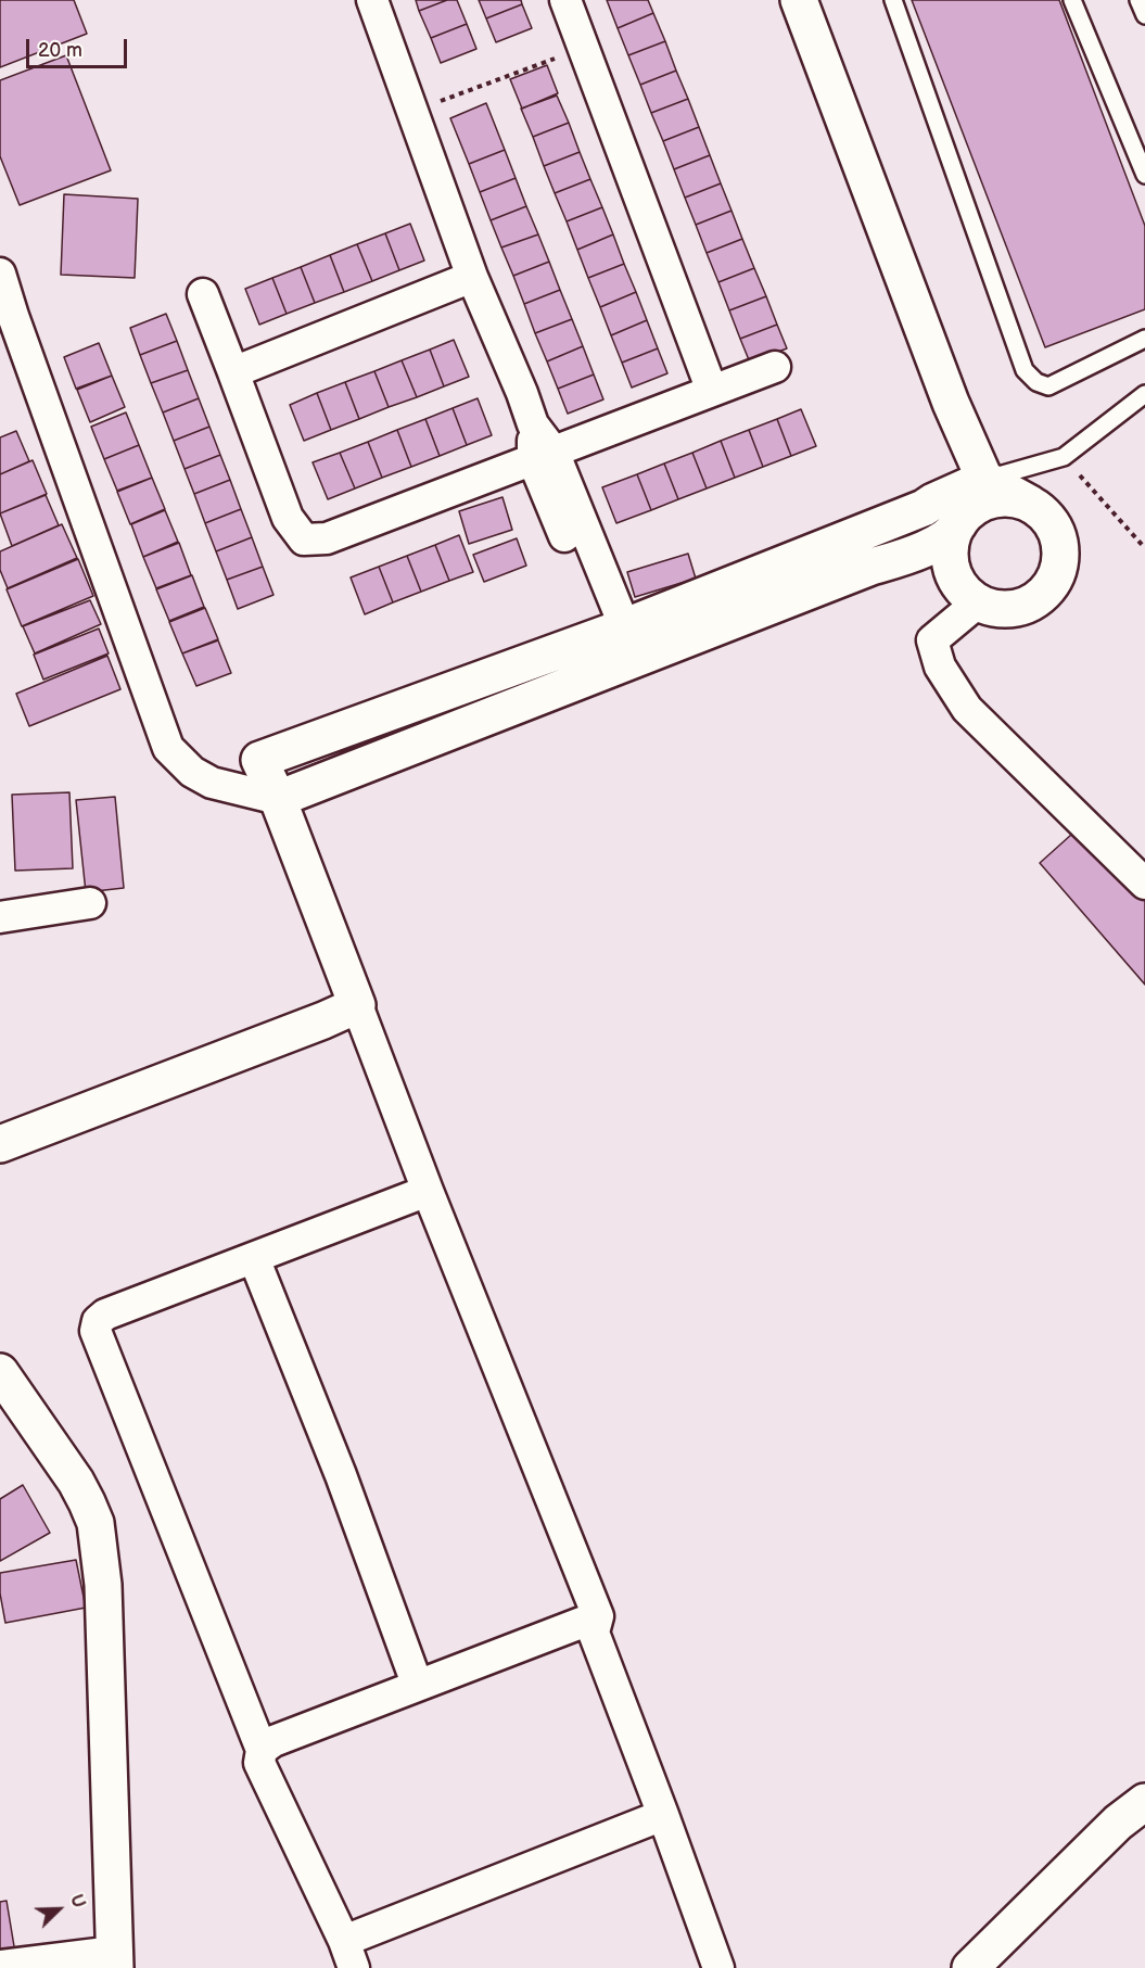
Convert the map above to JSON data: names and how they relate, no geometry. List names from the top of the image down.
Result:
{
  "scale_bar": "20 m",
  "north": "top right"
}
